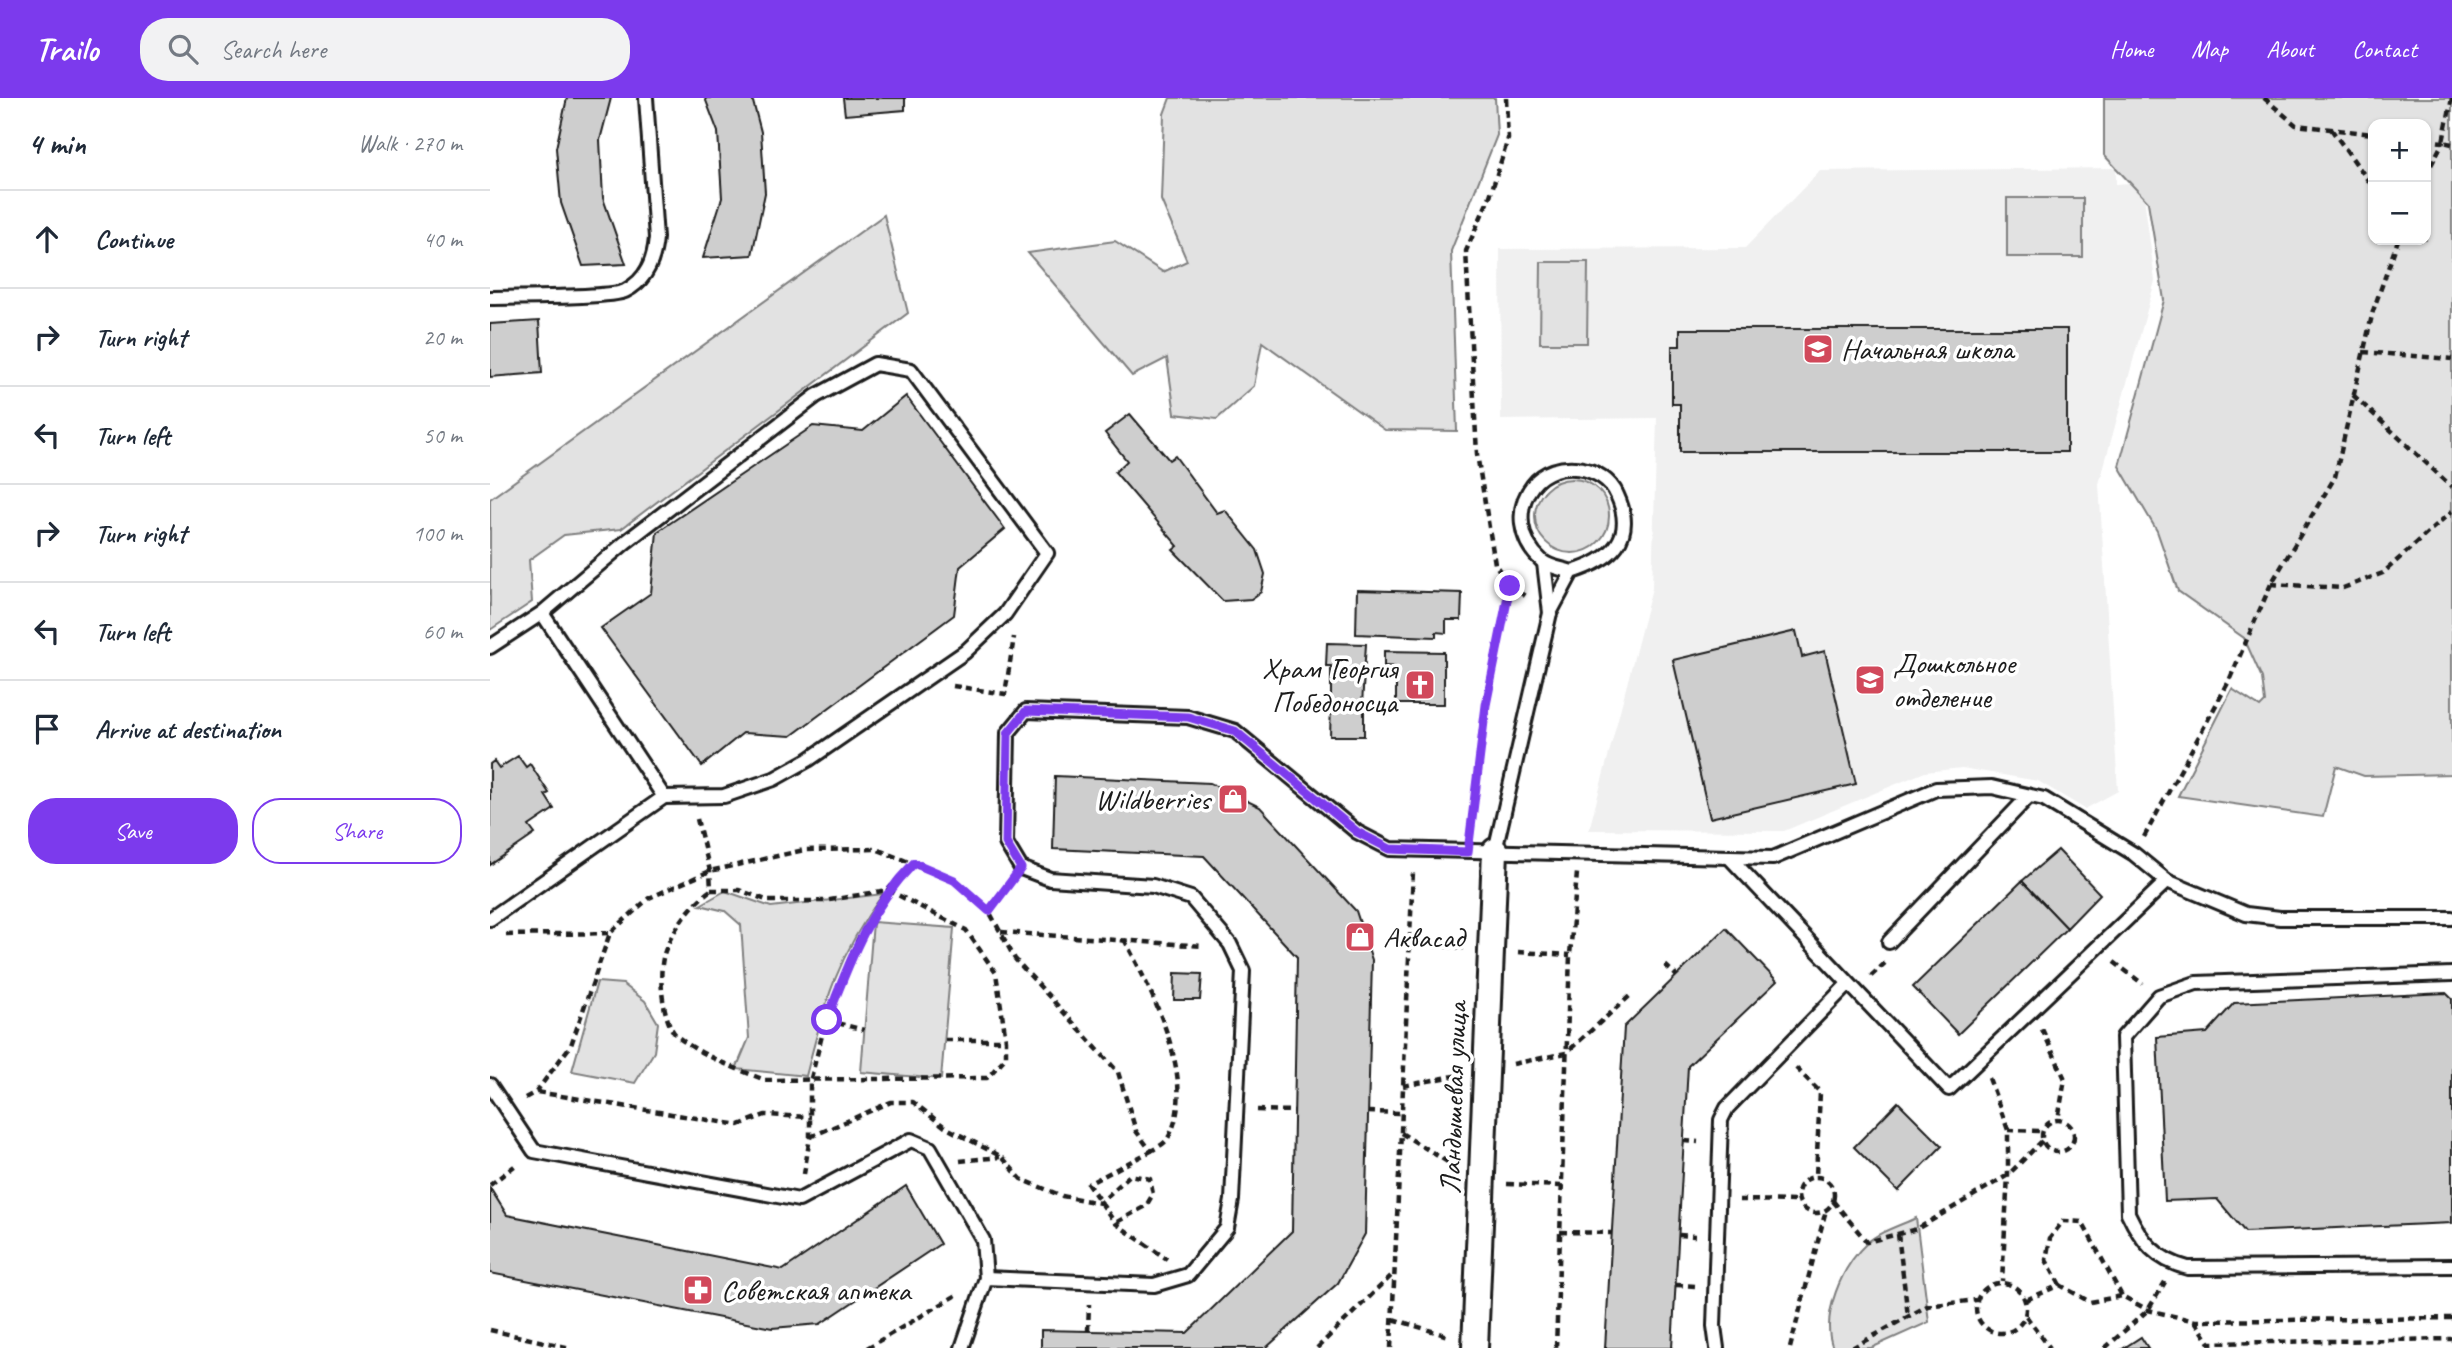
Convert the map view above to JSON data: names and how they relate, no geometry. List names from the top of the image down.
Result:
{
  "streets": {
    "street": ["Ландышевая улица"]
  },
  "places": {
    "school or university": ["Начальная школа", "Дошкольное отделение"],
    "church": ["Храм Георгия Победоносца"],
    "shop": ["Wildberries", "Аквасад"],
    "pharmacy": ["Советская аптека"]
  },
  "page": {
    "header": "Trailo",
    "search": "Search here",
    "nav": [
      "Home",
      "Map",
      "About",
      "Contact"
    ],
    "heading": ["4 min", "Walk · 270 m"],
    "map_buttons": ["+", "−"],
    "list": [
      ["Continue", "40 m"],
      ["Turn right", "20 m"],
      ["Turn left", "50 m"],
      ["Turn right", "100 m"],
      ["Turn left", "60 m"],
      "Arrive at destination"
    ],
    "buttons": ["Save", "Share"]
  }
}
